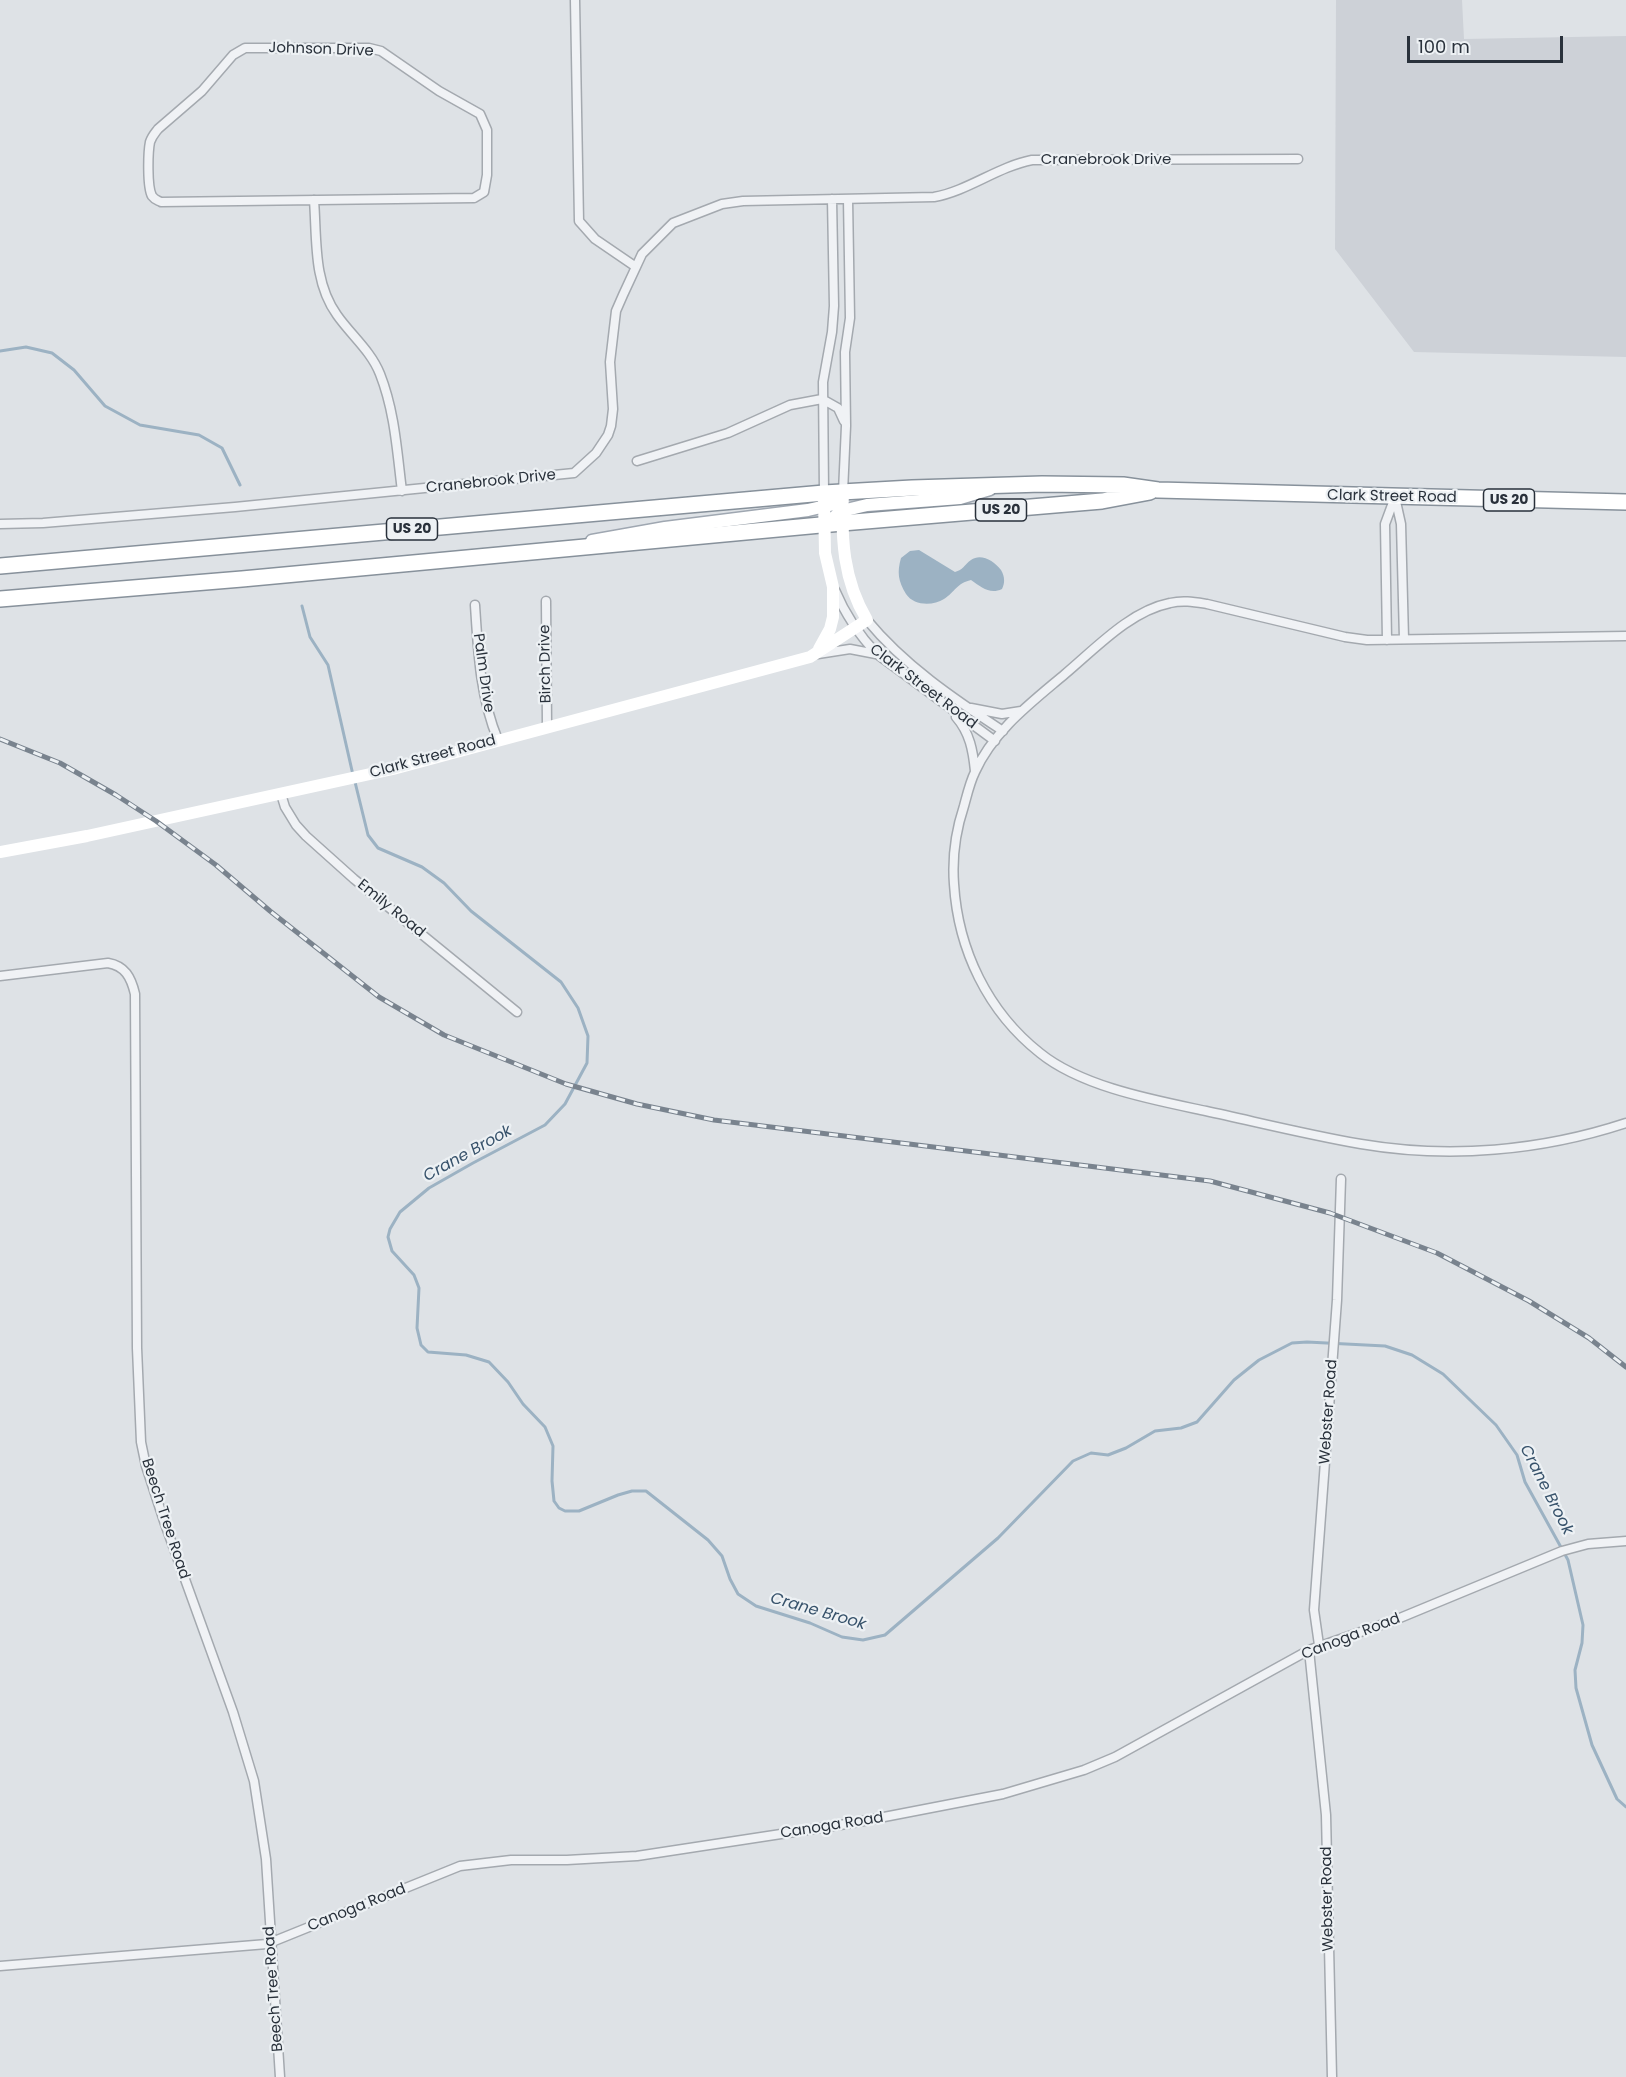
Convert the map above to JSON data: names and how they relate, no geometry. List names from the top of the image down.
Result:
{
  "streets": {
    "highway": ["Clark Street Road", "US 20"],
    "street": [
      "Johnson Drive",
      "Cranebrook Drive",
      "Birch Drive",
      "Palm Drive",
      "Emily Road",
      "Webster Road",
      "Beech Tree Road",
      "Canoga Road"
    ]
  },
  "crossings": [
    ["Clark Street Road", "US 20"],
    ["Clark Street Road", "Birch Drive"],
    ["Clark Street Road", "Palm Drive"],
    ["Clark Street Road", "Emily Road"],
    ["Webster Road", "Canoga Road"],
    ["Beech Tree Road", "Canoga Road"]
  ],
  "water": ["Crane Brook"],
  "scale_bar": "100 m"
}
